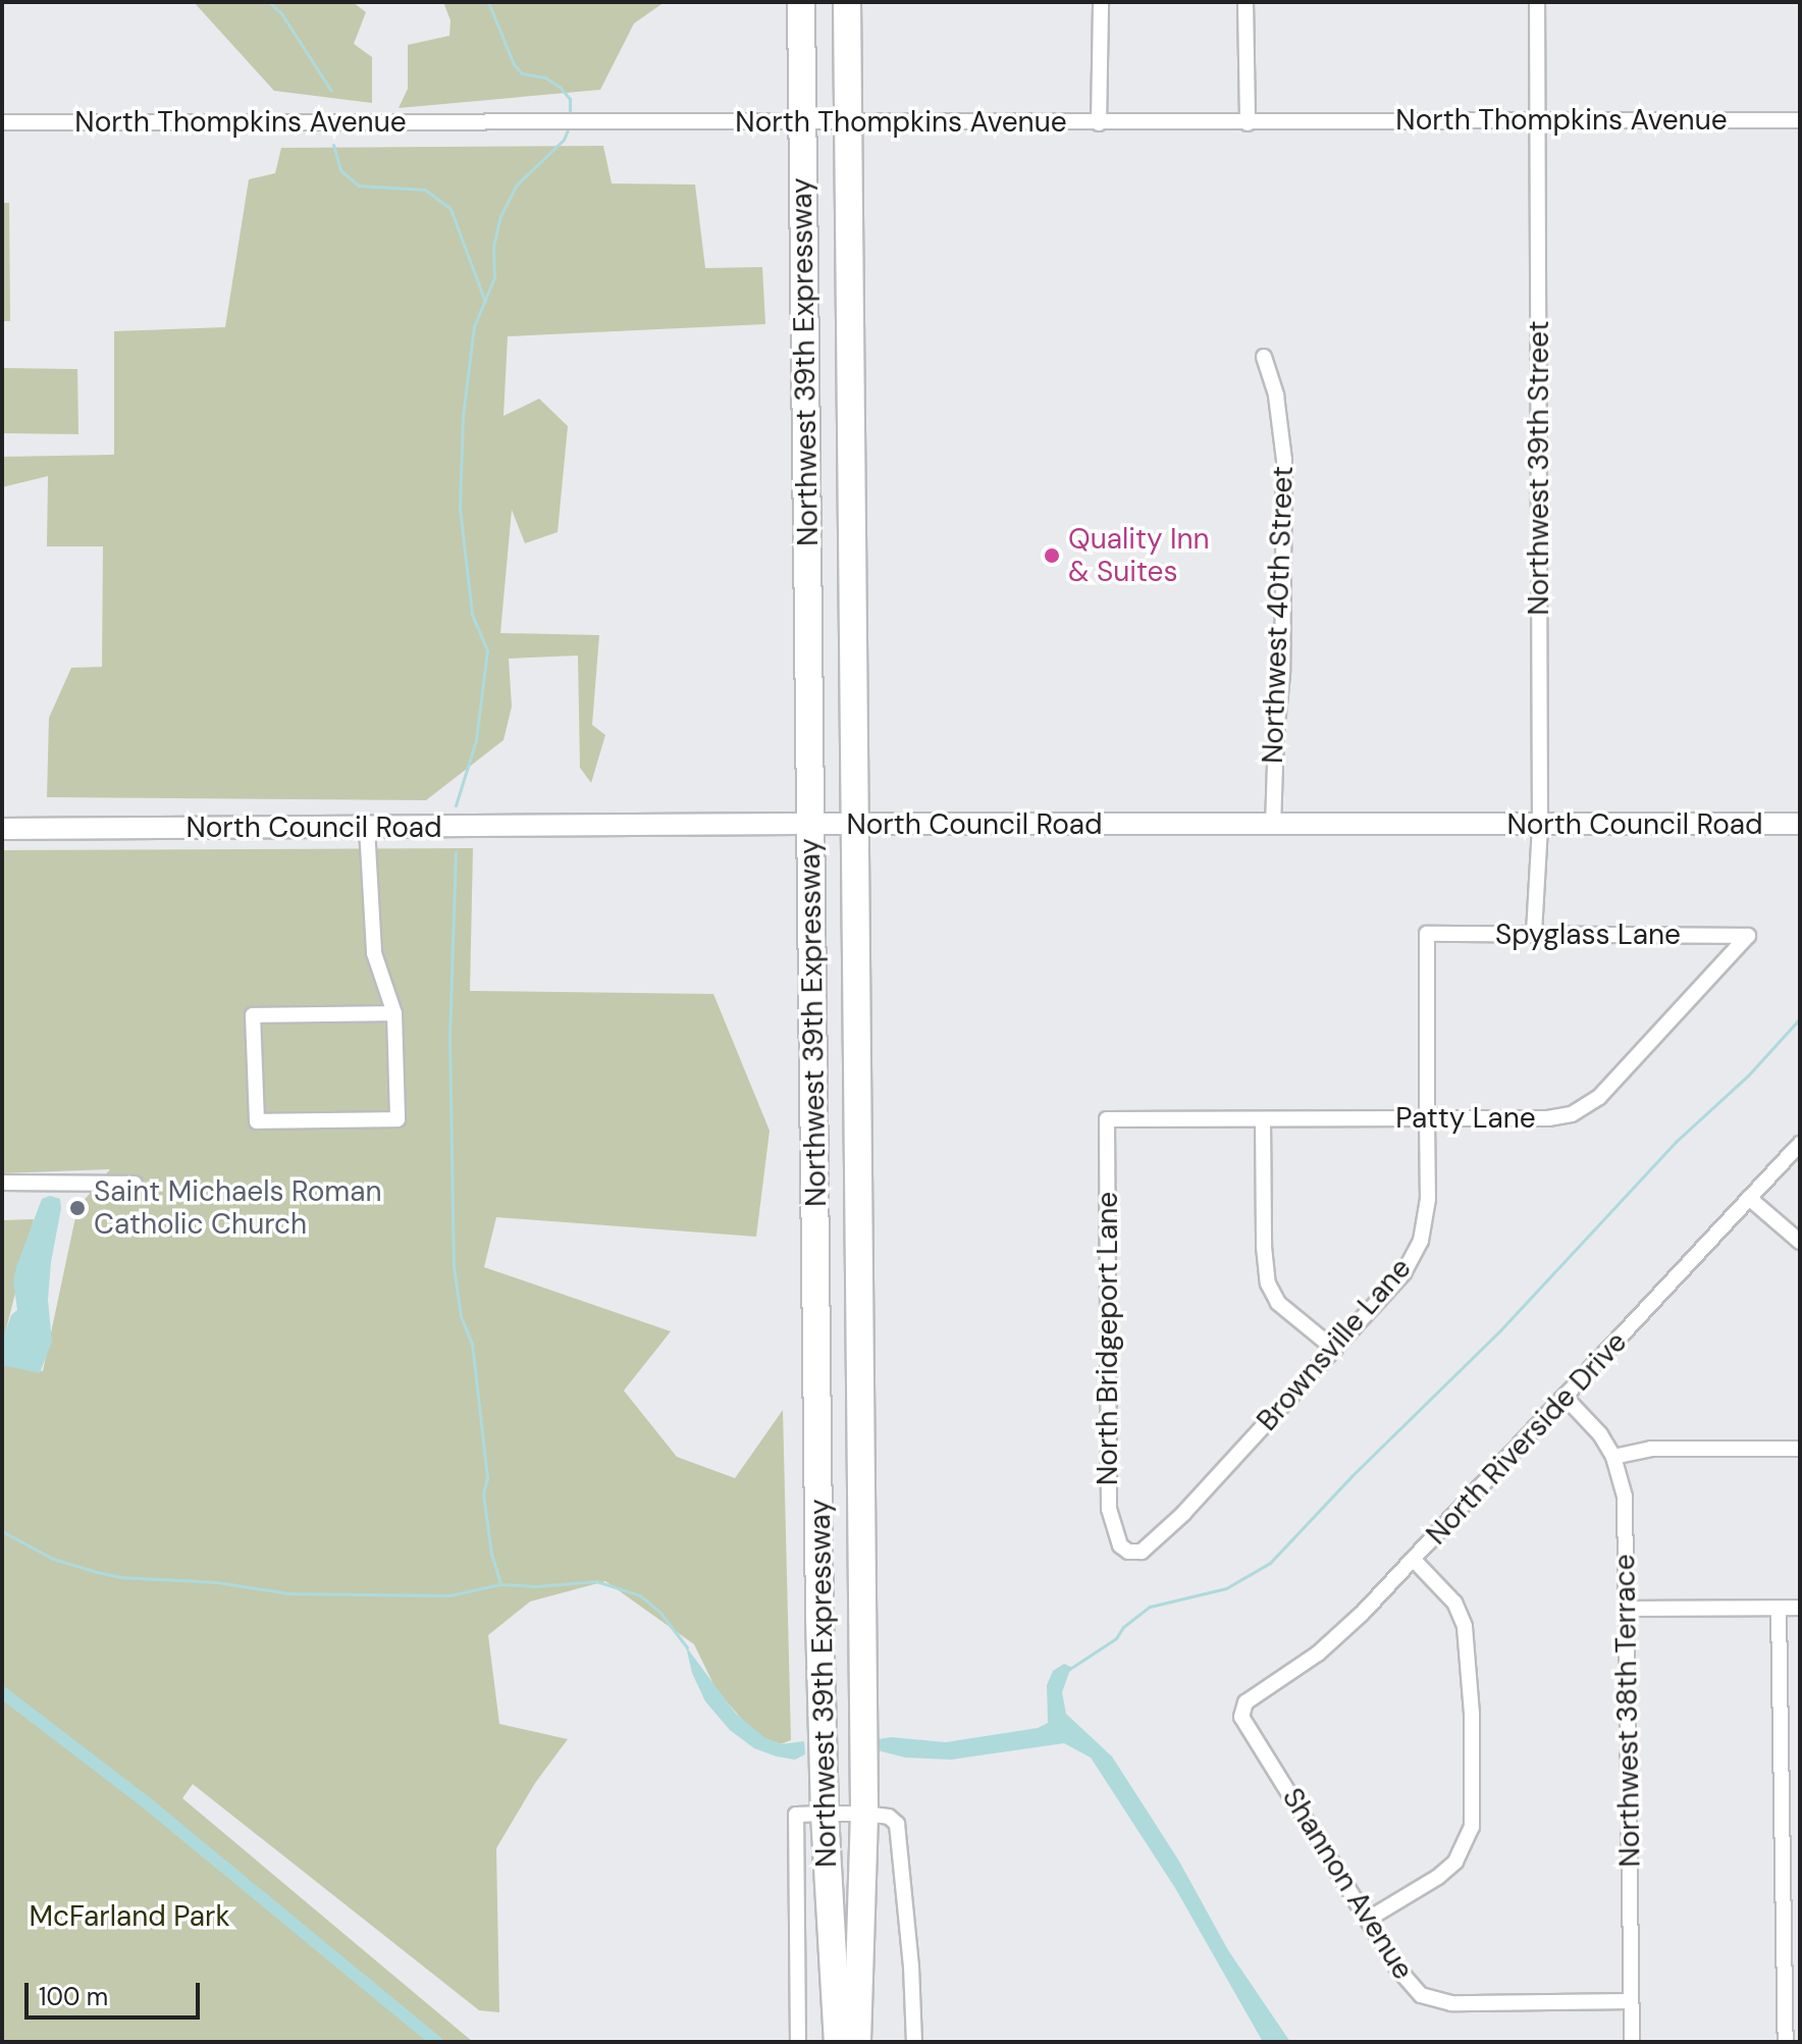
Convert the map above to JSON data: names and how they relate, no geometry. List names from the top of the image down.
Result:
{
  "streets": {
    "highway": ["Northwest 39th Expressway"],
    "main road": ["North Council Road"],
    "street": [
      "North Thompkins Avenue",
      "Northwest 39th Street",
      "Northwest 40th Street",
      "Spyglass Lane",
      "Patty Lane",
      "North Bridgeport Lane",
      "Brownsville Lane",
      "North Riverside Drive",
      "Northwest 38th Terrace",
      "Shannon Avenue"
    ]
  },
  "crossings": [
    ["North Thompkins Avenue", "Northwest 39th Expressway"],
    ["North Thompkins Avenue", "Northwest 39th Street"],
    ["Northwest 39th Expressway", "North Council Road"],
    ["Northwest 39th Street", "North Council Road"],
    ["Northwest 39th Street", "Spyglass Lane"],
    ["Northwest 40th Street", "North Council Road"],
    ["Spyglass Lane", "Patty Lane"],
    ["Spyglass Lane", "Brownsville Lane"],
    ["Patty Lane", "North Bridgeport Lane"],
    ["Patty Lane", "Brownsville Lane"],
    ["North Bridgeport Lane", "Brownsville Lane"],
    ["North Riverside Drive", "Northwest 38th Terrace"],
    ["North Riverside Drive", "Shannon Avenue"],
    ["Northwest 38th Terrace", "Shannon Avenue"]
  ],
  "parks": ["McFarland Park"],
  "places": ["Quality Inn & Suites", "Saint Michaels Roman Catholic Church"],
  "scale_bar": "100 m"
}
